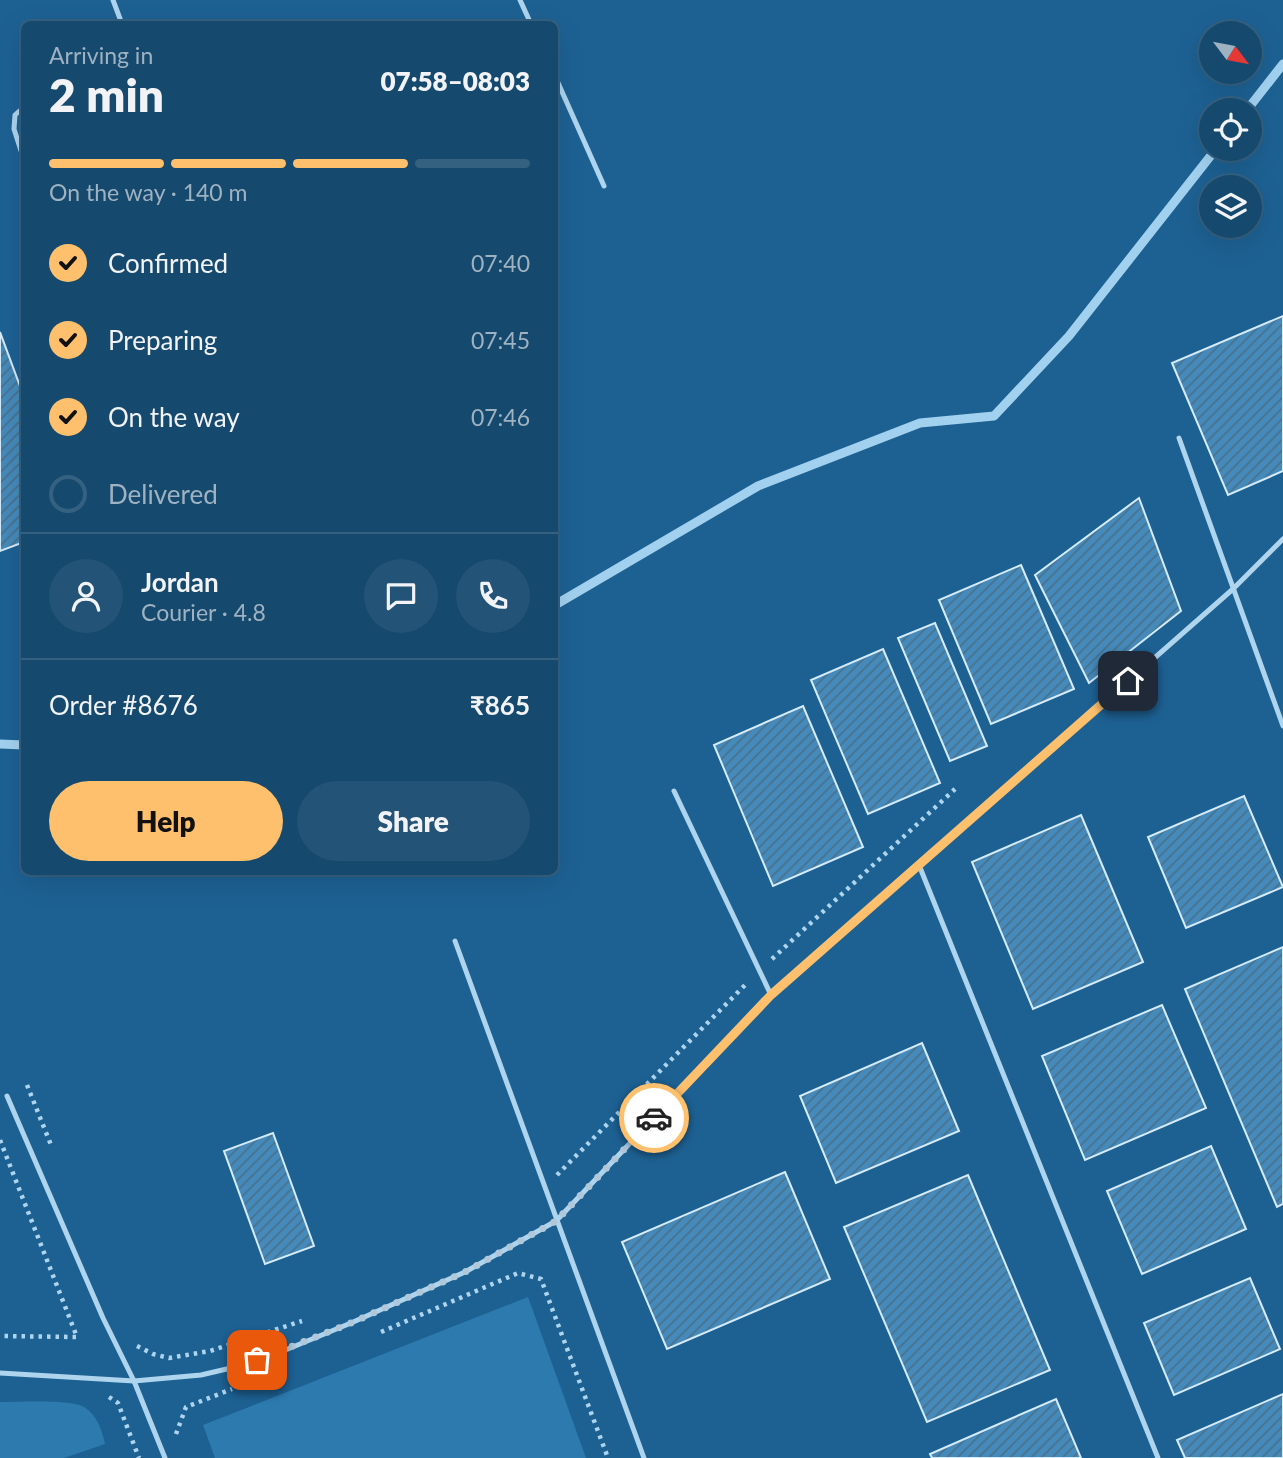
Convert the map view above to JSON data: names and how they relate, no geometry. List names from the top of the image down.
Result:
{
  "north": "bottom right",
  "page": {
    "heading": ["2 min", "Arriving in", "07:58–08:03"],
    "panel": [
      "Jordan",
      "Courier · 4.8",
      "Order #8676",
      "₹865"
    ],
    "bar": "On the way · 140 m",
    "list": [
      ["Confirmed", "07:40"],
      ["Preparing", "07:45"],
      ["On the way", "07:46"],
      "Delivered"
    ],
    "buttons": ["Help", "Share"]
  }
}
